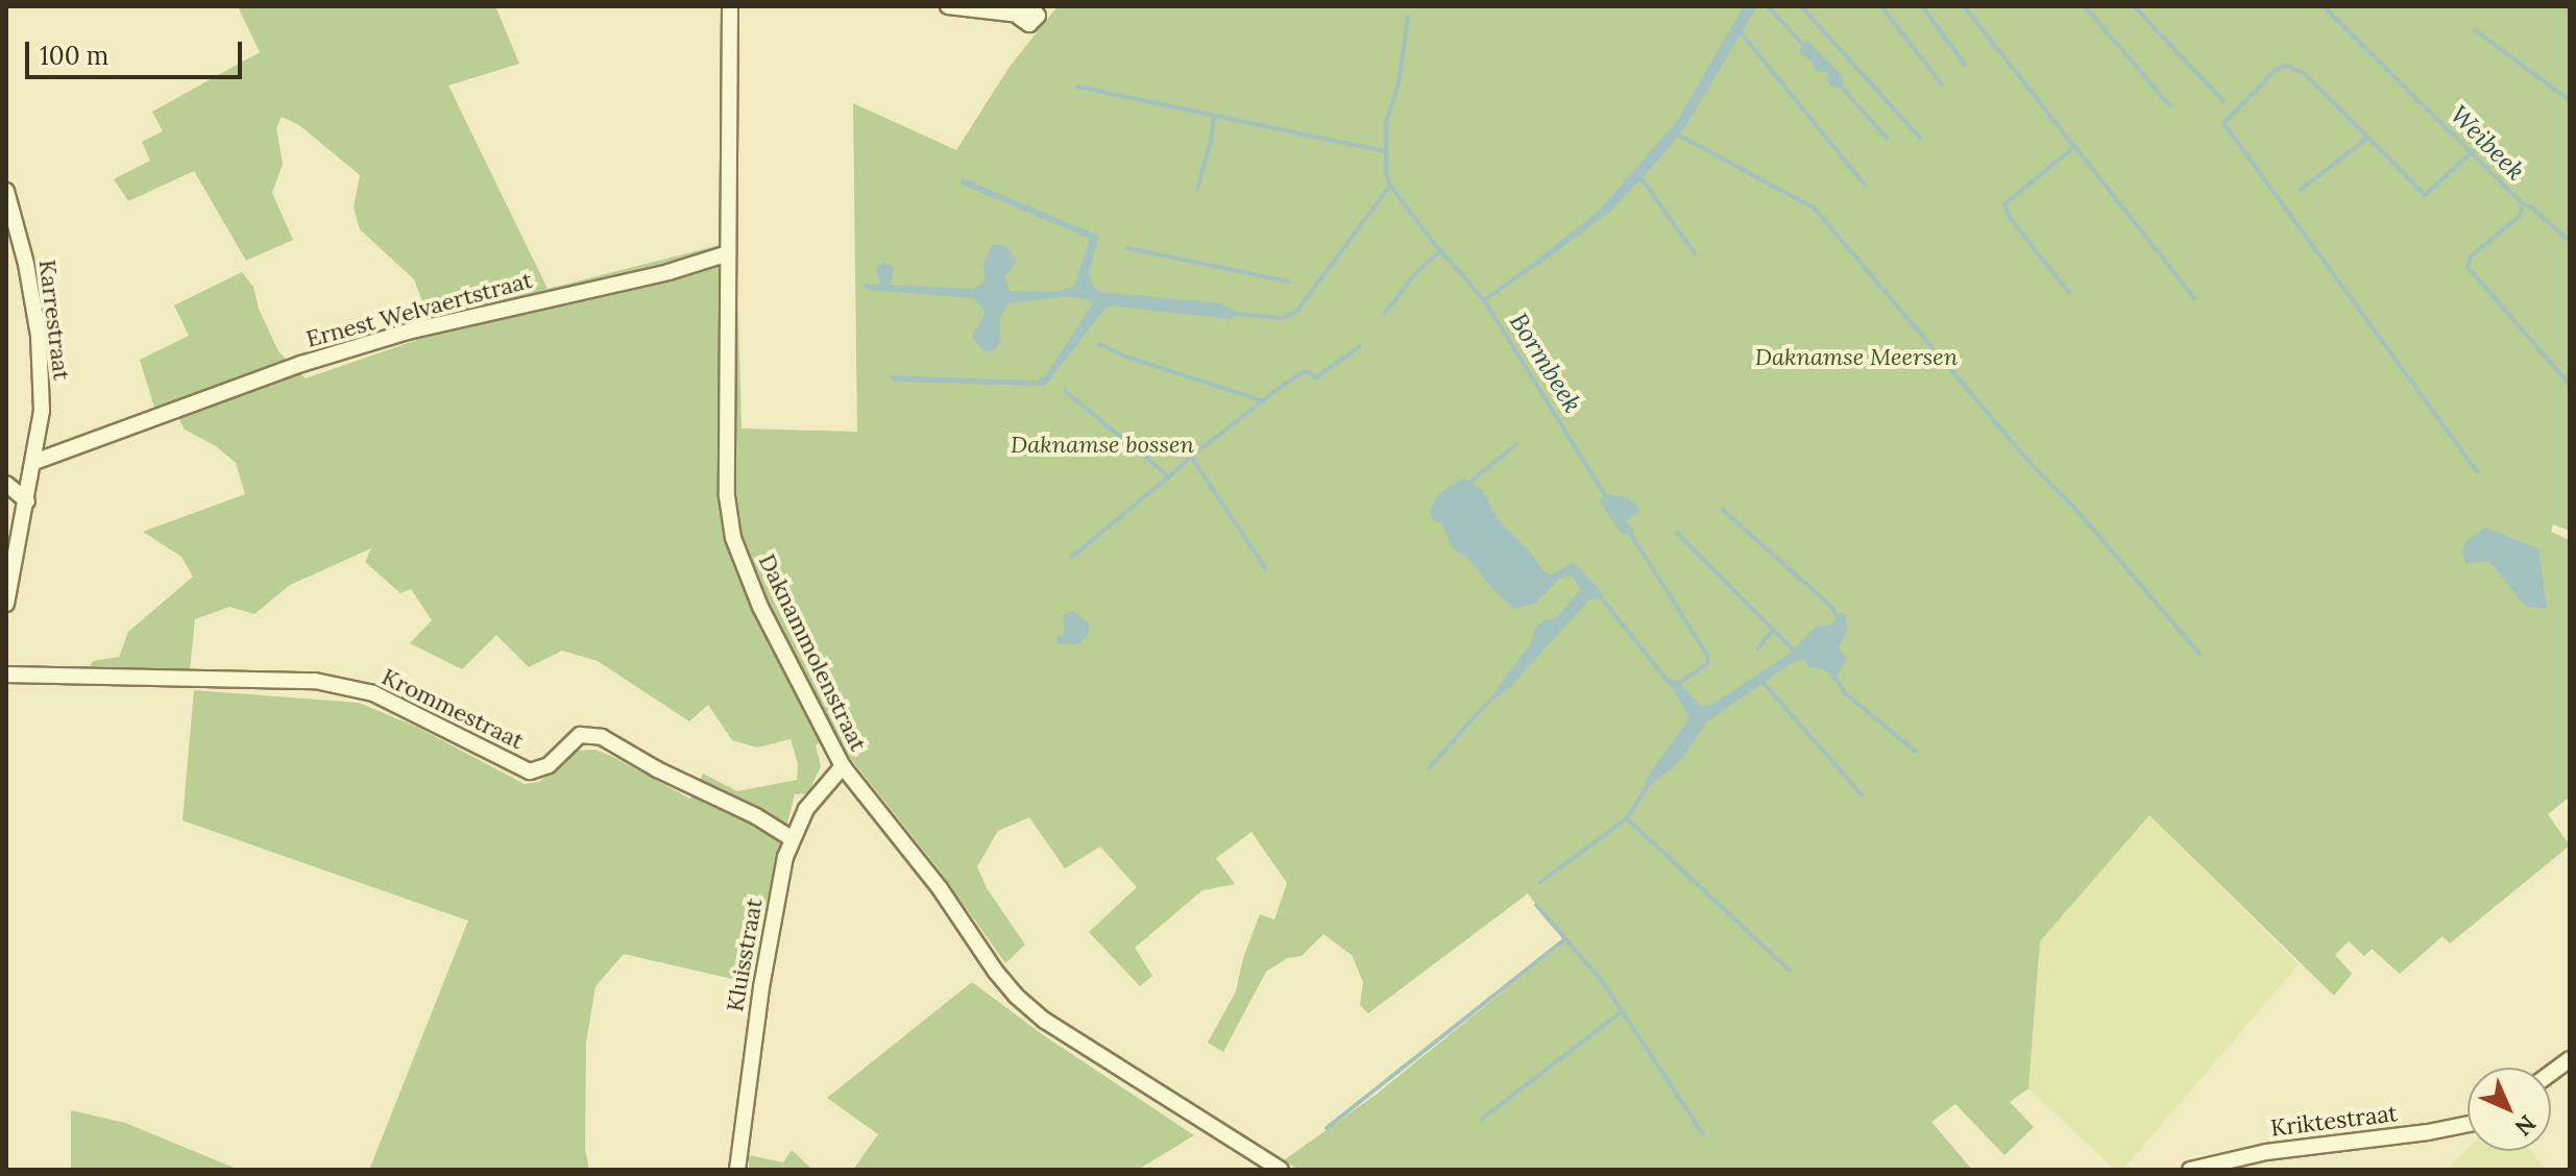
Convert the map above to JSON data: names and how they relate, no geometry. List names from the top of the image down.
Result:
{
  "streets": {
    "street": [
      "Ernest Welvaertstraat",
      "Karrestraat",
      "Daknammolenstraat",
      "Krommestraat",
      "Kluisstraat",
      "Kriktestraat"
    ]
  },
  "crossings": [
    ["Ernest Welvaertstraat", "Karrestraat"],
    ["Ernest Welvaertstraat", "Daknammolenstraat"],
    ["Daknammolenstraat", "Kluisstraat"],
    ["Krommestraat", "Kluisstraat"]
  ],
  "water": ["Weibeek", "Bormbeek"],
  "parks": ["Daknamse Meersen", "Daknamse bossen"],
  "scale_bar": "100 m",
  "north": "bottom right"
}
